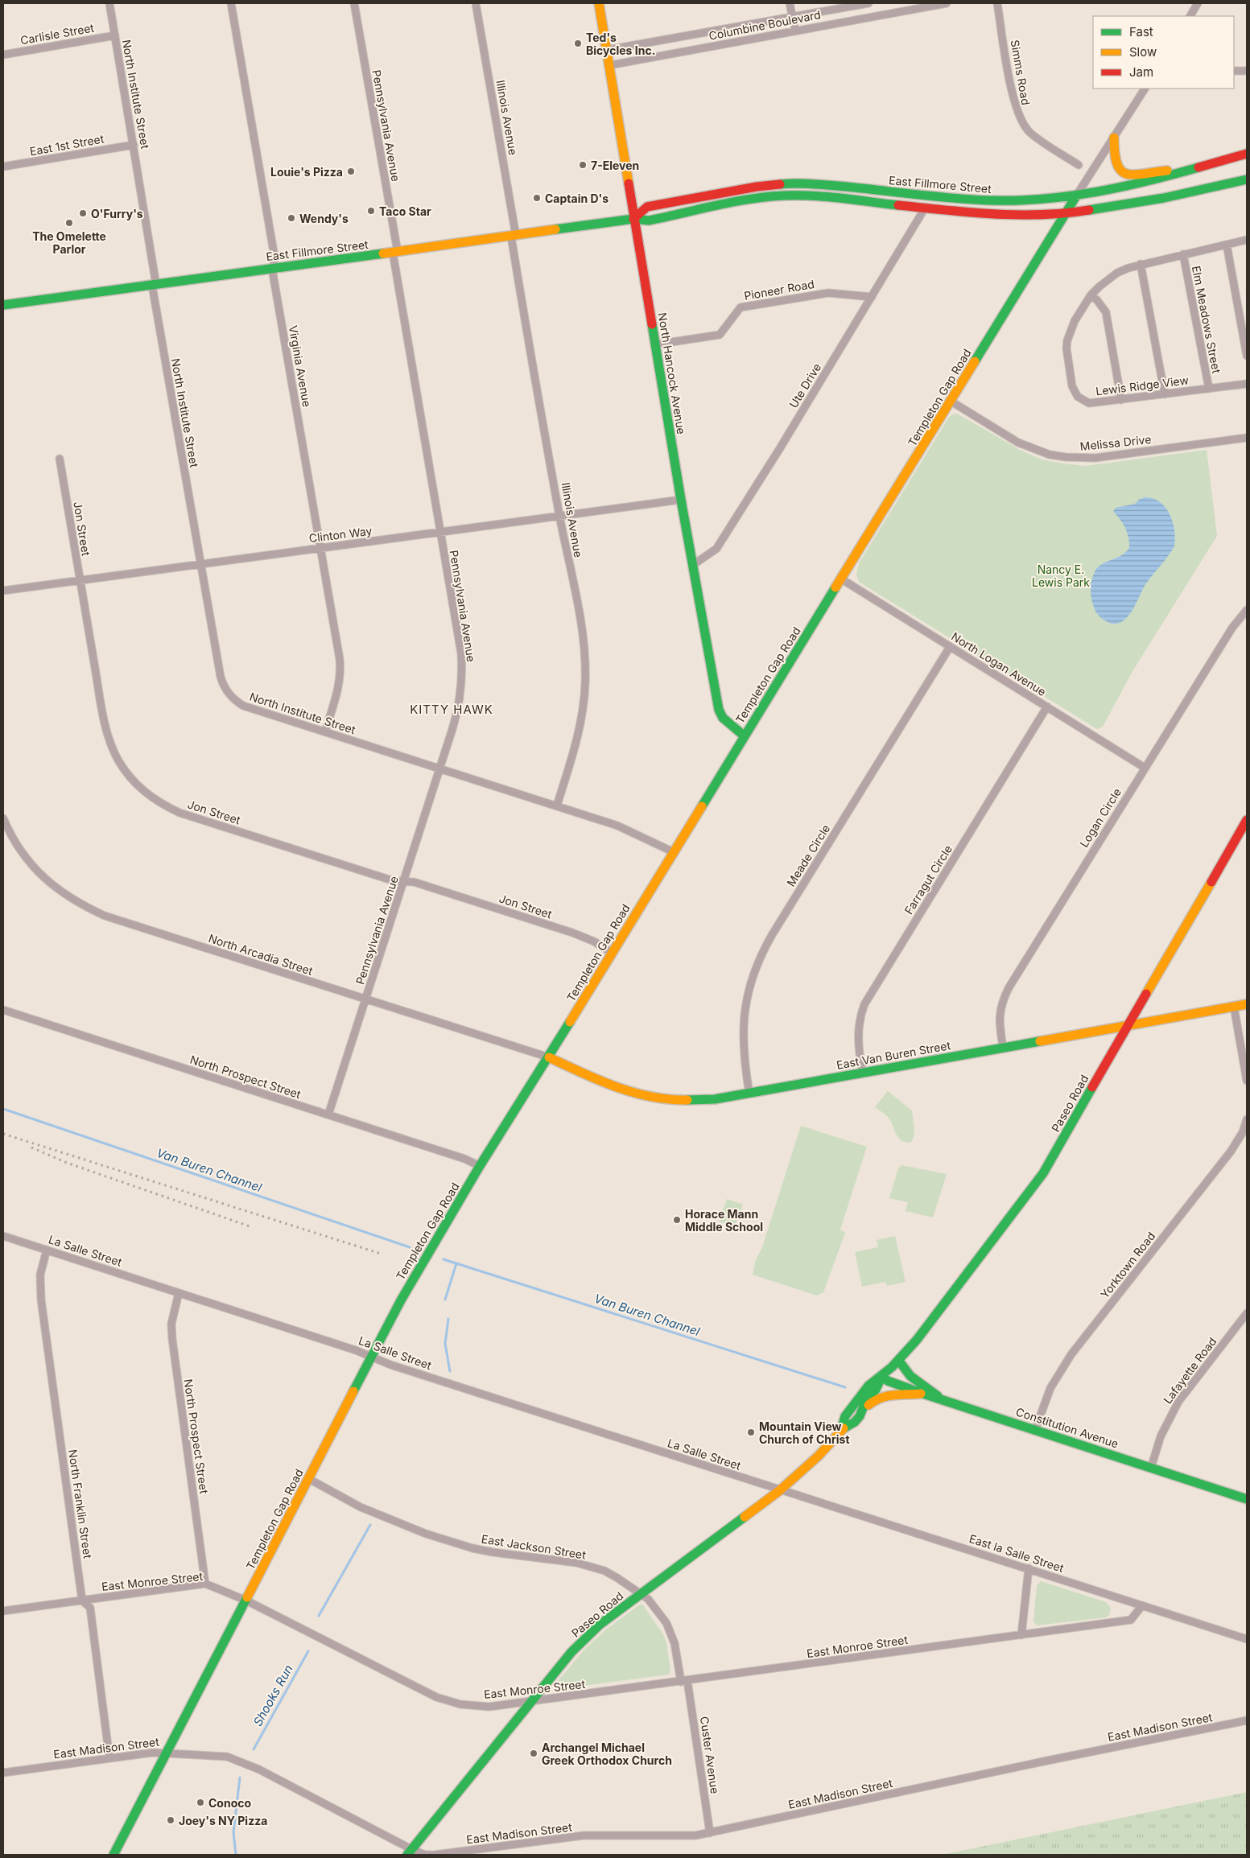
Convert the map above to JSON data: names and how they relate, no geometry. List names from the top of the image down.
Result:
{
  "streets": {
    "street": [
      "Columbine Boulevard",
      "Carlisle Street",
      "Simms Road",
      "North Institute Street",
      "Illinois Avenue",
      "Pennsylvania Avenue",
      "East 1st Street",
      "East Fillmore Street",
      "Pioneer Road",
      "Elm Meadows Street",
      "Virginia Avenue",
      "North Hancock Avenue",
      "Ute Drive",
      "Lewis Ridge View",
      "Templeton Gap Road",
      "Melissa Drive",
      "Jon Street",
      "Clinton Way",
      "North Logan Avenue",
      "Logan Circle",
      "Meade Circle",
      "Farragut Circle",
      "North Arcadia Street",
      "East Van Buren Street",
      "North Prospect Street",
      "Paseo Road",
      "La Salle Street",
      "Yorktown Road",
      "Lafayette Road",
      "Constitution Avenue",
      "North Franklin Street",
      "East Jackson Street",
      "East la Salle Street",
      "East Monroe Street",
      "East Madison Street",
      "Custer Avenue"
    ]
  },
  "crossings": [
    ["Columbine Boulevard", "North Hancock Avenue"],
    ["Carlisle Street", "North Institute Street"],
    ["North Institute Street", "Illinois Avenue"],
    ["North Institute Street", "Pennsylvania Avenue"],
    ["North Institute Street", "East 1st Street"],
    ["North Institute Street", "East Fillmore Street"],
    ["North Institute Street", "Virginia Avenue"],
    ["North Institute Street", "Templeton Gap Road"],
    ["North Institute Street", "Clinton Way"],
    ["Illinois Avenue", "East Fillmore Street"],
    ["Illinois Avenue", "Clinton Way"],
    ["Pennsylvania Avenue", "East Fillmore Street"],
    ["Pennsylvania Avenue", "Jon Street"],
    ["Pennsylvania Avenue", "Clinton Way"],
    ["Pennsylvania Avenue", "North Arcadia Street"],
    ["Pennsylvania Avenue", "North Prospect Street"],
    ["East Fillmore Street", "Virginia Avenue"],
    ["East Fillmore Street", "North Hancock Avenue"],
    ["East Fillmore Street", "Ute Drive"],
    ["East Fillmore Street", "Templeton Gap Road"],
    ["Pioneer Road", "North Hancock Avenue"],
    ["Pioneer Road", "Ute Drive"],
    ["Elm Meadows Street", "Lewis Ridge View"],
    ["Virginia Avenue", "Clinton Way"],
    ["North Hancock Avenue", "Ute Drive"],
    ["North Hancock Avenue", "Templeton Gap Road"],
    ["North Hancock Avenue", "Clinton Way"],
    ["Templeton Gap Road", "Melissa Drive"],
    ["Templeton Gap Road", "Jon Street"],
    ["Templeton Gap Road", "North Logan Avenue"],
    ["Templeton Gap Road", "North Arcadia Street"],
    ["Templeton Gap Road", "East Van Buren Street"],
    ["Templeton Gap Road", "North Prospect Street"],
    ["Templeton Gap Road", "La Salle Street"],
    ["Templeton Gap Road", "East Jackson Street"],
    ["Templeton Gap Road", "East Monroe Street"],
    ["Templeton Gap Road", "East Madison Street"],
    ["Jon Street", "Clinton Way"],
    ["North Logan Avenue", "Logan Circle"],
    ["North Logan Avenue", "Meade Circle"],
    ["North Logan Avenue", "Farragut Circle"],
    ["Logan Circle", "East Van Buren Street"],
    ["Meade Circle", "East Van Buren Street"],
    ["Farragut Circle", "East Van Buren Street"],
    ["North Arcadia Street", "East Van Buren Street"],
    ["East Van Buren Street", "Paseo Road"],
    ["North Prospect Street", "La Salle Street"],
    ["North Prospect Street", "East Monroe Street"],
    ["Paseo Road", "La Salle Street"],
    ["Paseo Road", "Constitution Avenue"],
    ["Paseo Road", "East Jackson Street"],
    ["Paseo Road", "East la Salle Street"],
    ["Paseo Road", "East Monroe Street"],
    ["Paseo Road", "East Madison Street"],
    ["Paseo Road", "Custer Avenue"],
    ["La Salle Street", "North Franklin Street"],
    ["La Salle Street", "East la Salle Street"],
    ["Yorktown Road", "Constitution Avenue"],
    ["Lafayette Road", "Constitution Avenue"],
    ["North Franklin Street", "East Monroe Street"],
    ["North Franklin Street", "East Madison Street"],
    ["East Jackson Street", "Custer Avenue"],
    ["East la Salle Street", "East Monroe Street"],
    ["East Monroe Street", "Custer Avenue"],
    ["East Madison Street", "Custer Avenue"]
  ],
  "districts": ["KITTY HAWK"],
  "water": ["Van Buren Channel", "Shooks Run"],
  "parks": ["Nancy E. Lewis Park"],
  "places": [
    "Ted's Bicycles Inc.",
    "7-Eleven",
    "Louie's Pizza",
    "Captain D's",
    "Taco Star",
    "O'Furry's",
    "Wendy's",
    "The Omelette Parlor",
    "Horace Mann Middle School",
    "Mountain View Church of Christ",
    "Archangel Michael Greek Orthodox Church",
    "Conoco",
    "Joey's NY Pizza"
  ],
  "legend": ["Fast", "Slow", "Jam"]
}
